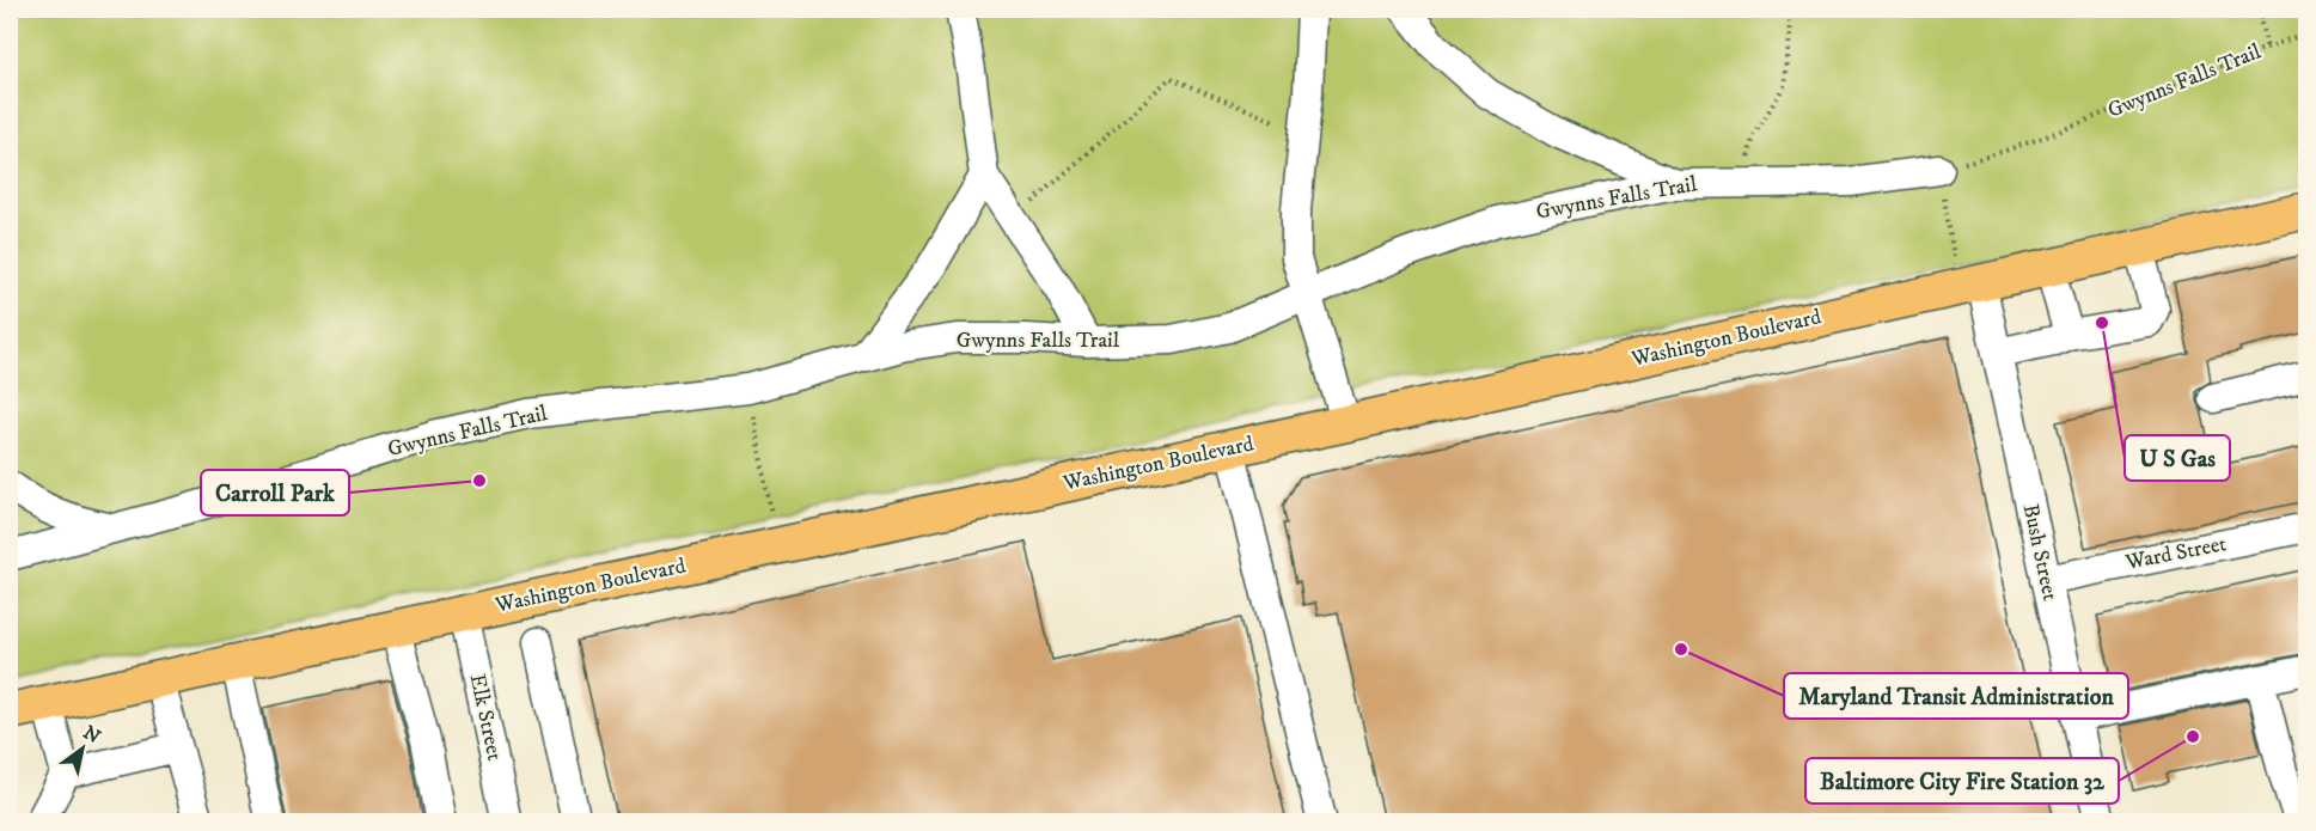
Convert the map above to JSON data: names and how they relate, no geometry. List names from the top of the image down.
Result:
{
  "streets": {
    "main road": ["Washington Boulevard"],
    "street": [
      "Gwynns Falls Trail",
      "Bush Street",
      "Ward Street",
      "Elk Street"
    ]
  },
  "crossings": [
    ["Washington Boulevard", "Bush Street"],
    ["Washington Boulevard", "Elk Street"],
    ["Bush Street", "Ward Street"]
  ],
  "places": [
    "U S Gas",
    "Carroll Park",
    "Maryland Transit Administration",
    "Baltimore City Fire Station 32"
  ],
  "north": "top right"
}
